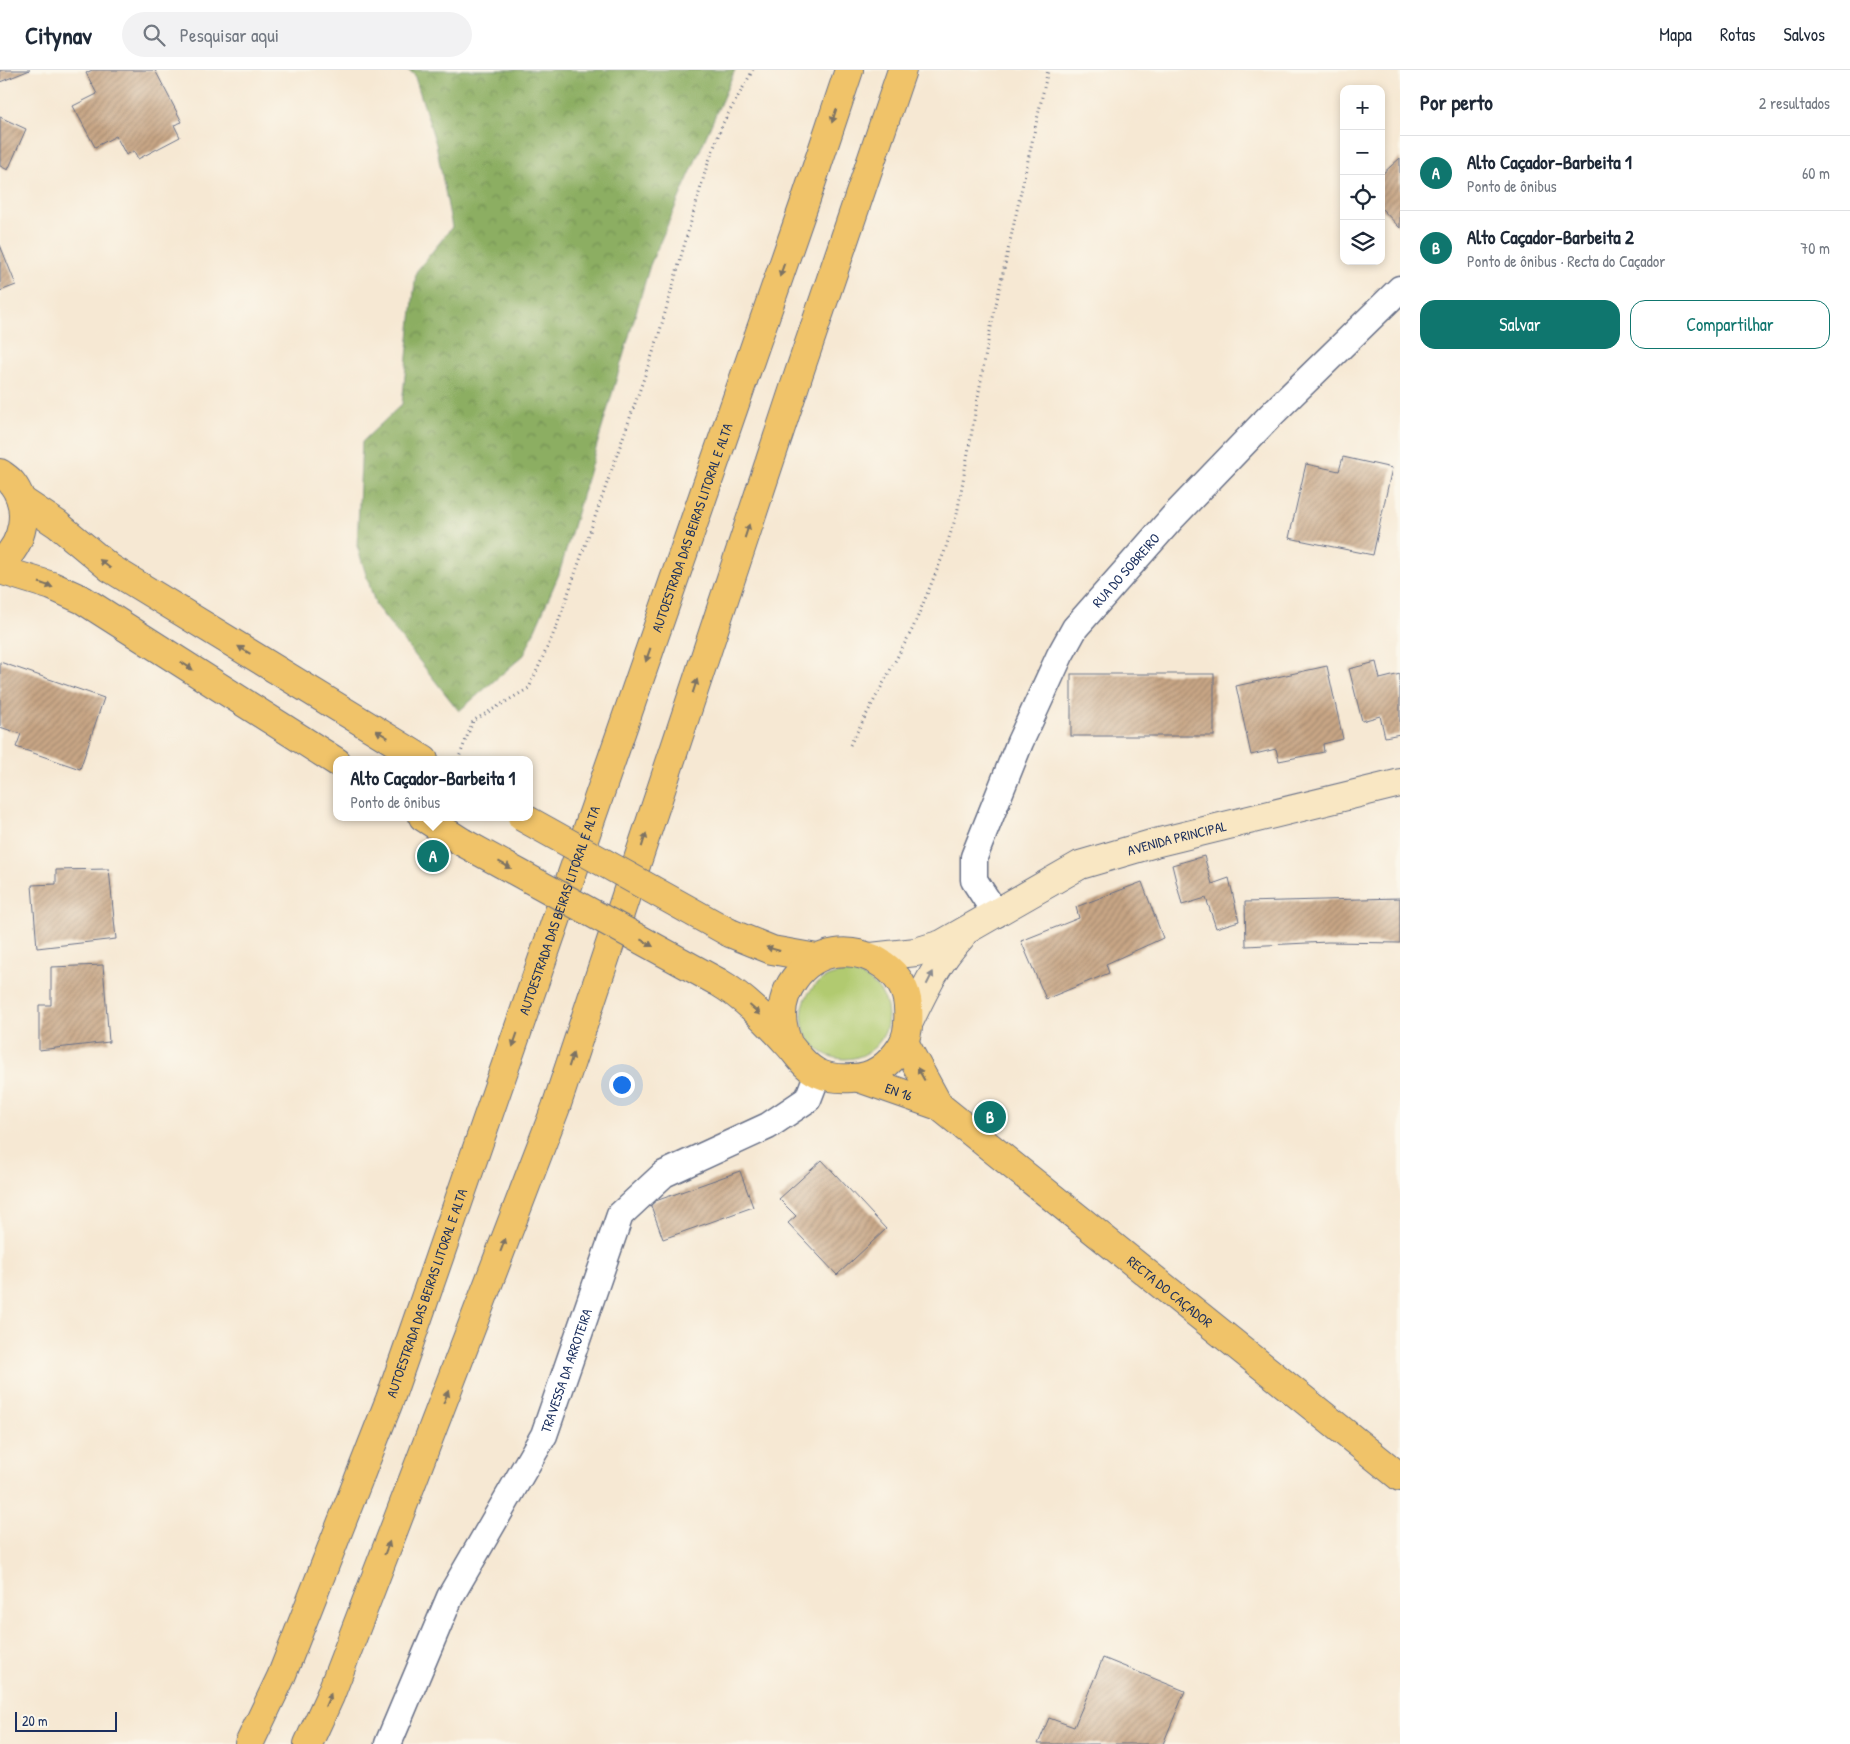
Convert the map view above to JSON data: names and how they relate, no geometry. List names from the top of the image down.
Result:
{
  "streets": {
    "main road": [
      "AUTOESTRADA DAS BEIRAS LITORAL E ALTA",
      "AVENIDA PRINCIPAL",
      "EN 16",
      "RECTA DO CAÇADOR"
    ],
    "street": ["RUA DO SOBREIRO", "TRAVESSA DA ARROTEIRA"]
  },
  "crossings": [
    ["RUA DO SOBREIRO", "AVENIDA PRINCIPAL"],
    ["AVENIDA PRINCIPAL", "EN 16"],
    ["AVENIDA PRINCIPAL", "TRAVESSA DA ARROTEIRA"],
    ["EN 16", "RECTA DO CAÇADOR"],
    ["EN 16", "TRAVESSA DA ARROTEIRA"]
  ],
  "scale_bar": "20 m",
  "page": {
    "header": "Citynav",
    "search": "Pesquisar aqui",
    "nav": ["Mapa", "Rotas", "Salvos"],
    "heading": ["Por perto", "2 resultados"],
    "map_buttons": ["+", "−"],
    "list": [
      {
        "mark": "A",
        "name": "Alto Caçador-Barbeita 1",
        "note": "Ponto de ônibus",
        "value": "60 m"
      },
      {
        "mark": "B",
        "name": "Alto Caçador-Barbeita 2",
        "note": "Ponto de ônibus · Recta do Caçador",
        "value": "70 m"
      }
    ],
    "buttons": ["Salvar", "Compartilhar"],
    "popup": ["Alto Caçador-Barbeita 1", "Ponto de ônibus"],
    "pins": ["A", "B"],
    "scale": "20 m"
  }
}
